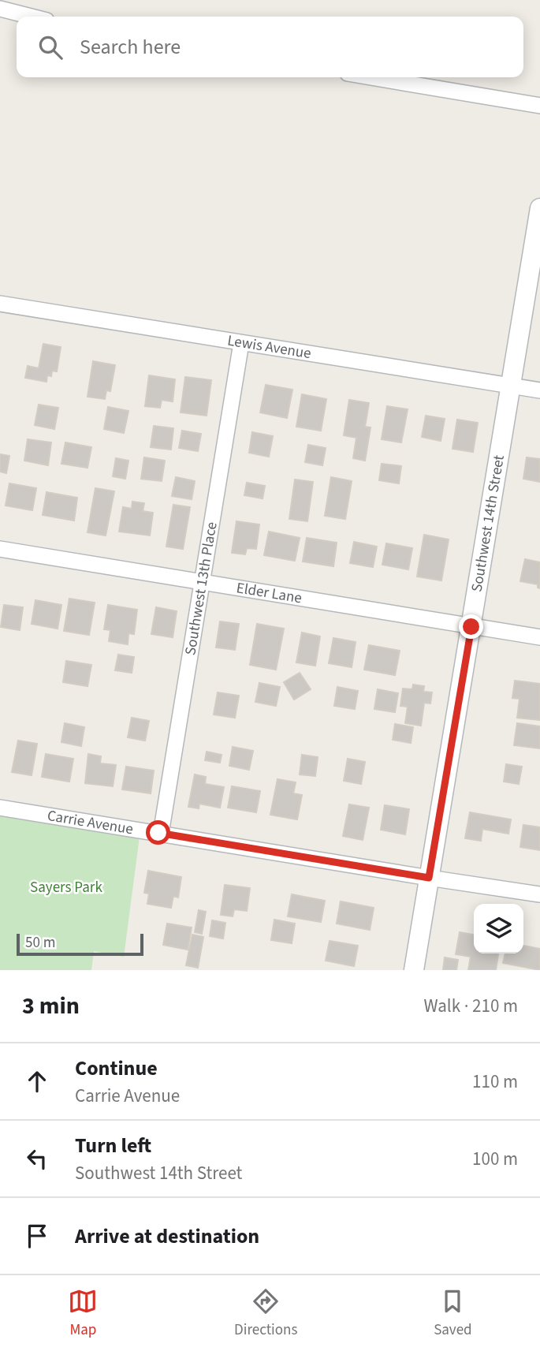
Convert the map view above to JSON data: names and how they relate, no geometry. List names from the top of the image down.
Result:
{
  "streets": {
    "street": [
      "Lewis Avenue",
      "Southwest 14th Street",
      "Southwest 13th Place",
      "Elder Lane",
      "Carrie Avenue"
    ]
  },
  "crossings": [
    ["Lewis Avenue", "Southwest 14th Street"],
    ["Lewis Avenue", "Southwest 13th Place"],
    ["Southwest 14th Street", "Elder Lane"],
    ["Southwest 14th Street", "Carrie Avenue"],
    ["Southwest 13th Place", "Elder Lane"],
    ["Southwest 13th Place", "Carrie Avenue"]
  ],
  "parks": ["Sayers Park"],
  "scale_bar": "50 m",
  "page": {
    "search": "Search here",
    "scale": "50 m",
    "heading": ["3 min", "Walk · 210 m"],
    "list": [
      ["Continue", "Carrie Avenue", "110 m"],
      ["Turn left", "Southwest 14th Street", "100 m"],
      "Arrive at destination"
    ],
    "nav": ["Map", "Directions", "Saved"]
  }
}
